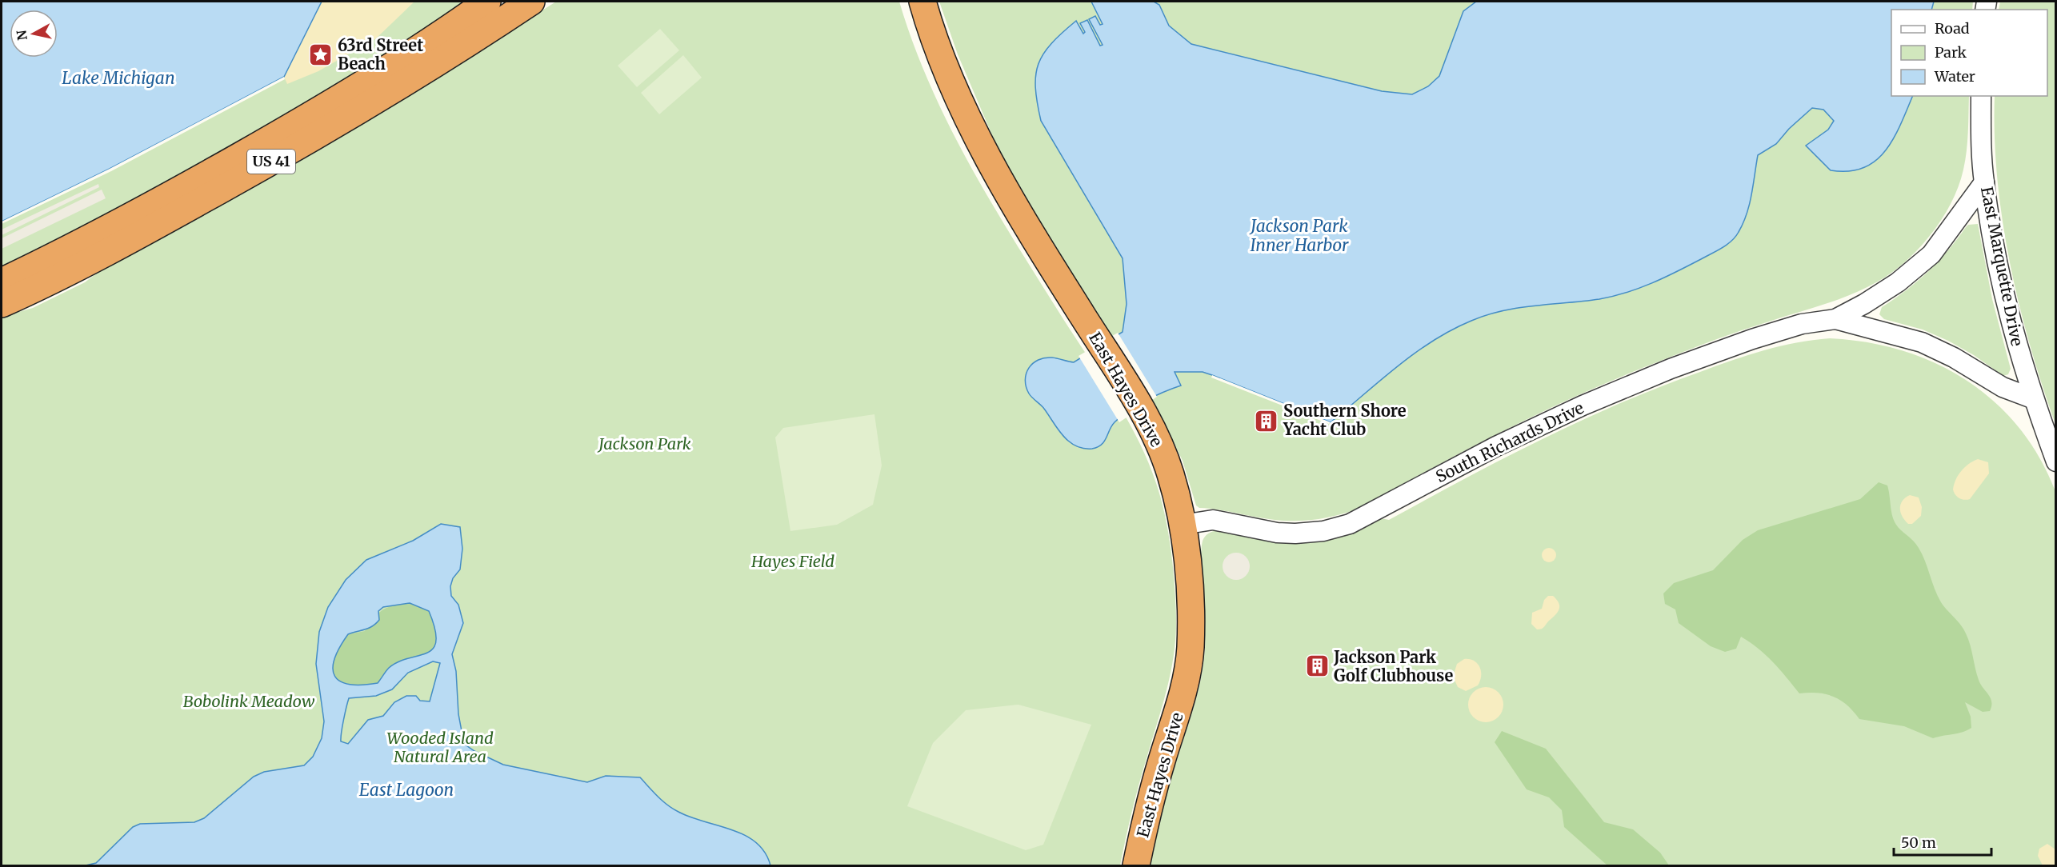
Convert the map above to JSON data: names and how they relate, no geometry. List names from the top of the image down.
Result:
{
  "streets": {
    "highway": ["US 41", "East Hayes Drive"],
    "street": ["East Marquette Drive", "South Richards Drive"]
  },
  "crossings": [
    ["East Marquette Drive", "South Richards Drive"],
    ["East Hayes Drive", "South Richards Drive"]
  ],
  "water": ["Lake Michigan", "Jackson Park Inner Harbor", "East Lagoon"],
  "parks": [
    "Jackson Park",
    "Hayes Field",
    "Bobolink Meadow",
    "Wooded Island Natural Area"
  ],
  "places": {
    "place": ["63rd Street Beach"],
    "building": ["Southern Shore Yacht Club", "Jackson Park Golf Clubhouse"]
  },
  "legend": ["Road", "Park", "Water"],
  "scale_bar": "50 m",
  "north": "left"
}
